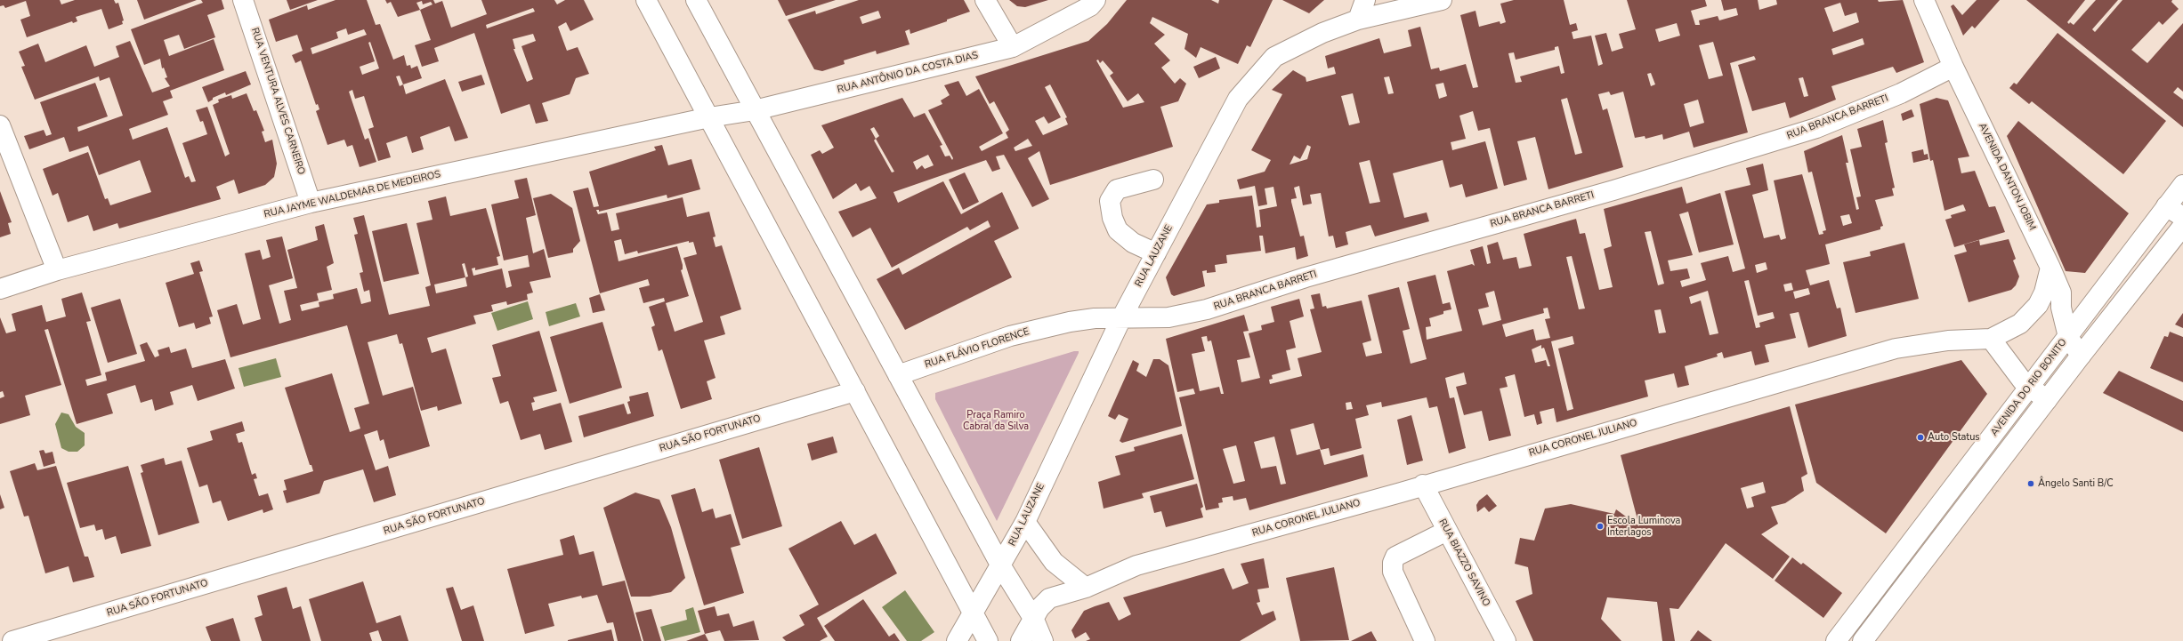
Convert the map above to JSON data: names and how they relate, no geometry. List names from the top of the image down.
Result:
{
  "streets": {
    "street": [
      "RUA ANTÔNIO DA COSTA DIAS",
      "RUA VENTURA ALVES CARNEIRO",
      "RUA BRANCA BARRETI",
      "AVENIDA DANTON JOBIM",
      "RUA JAYME WALDEMAR DE MEDEIROS",
      "RUA LAUZANE",
      "RUA FLÁVIO FLORENCE",
      "AVENIDA DO RIO BONITO",
      "RUA SÃO FORTUNATO",
      "RUA CORONEL JULIANO",
      "RUA BIAZZO SAVINO"
    ]
  },
  "crossings": [
    ["RUA ANTÔNIO DA COSTA DIAS", "RUA JAYME WALDEMAR DE MEDEIROS"],
    ["RUA VENTURA ALVES CARNEIRO", "RUA JAYME WALDEMAR DE MEDEIROS"],
    ["RUA BRANCA BARRETI", "AVENIDA DANTON JOBIM"],
    ["RUA BRANCA BARRETI", "RUA LAUZANE"],
    ["RUA BRANCA BARRETI", "RUA FLÁVIO FLORENCE"],
    ["AVENIDA DANTON JOBIM", "AVENIDA DO RIO BONITO"],
    ["AVENIDA DANTON JOBIM", "RUA CORONEL JULIANO"],
    ["RUA LAUZANE", "RUA FLÁVIO FLORENCE"],
    ["RUA CORONEL JULIANO", "RUA BIAZZO SAVINO"]
  ],
  "parks": ["Praça Ramiro Cabral da Silva"],
  "places": ["Auto Status", "Ângelo Santi B/C", "Escola Luminova Interlagos"]
}
